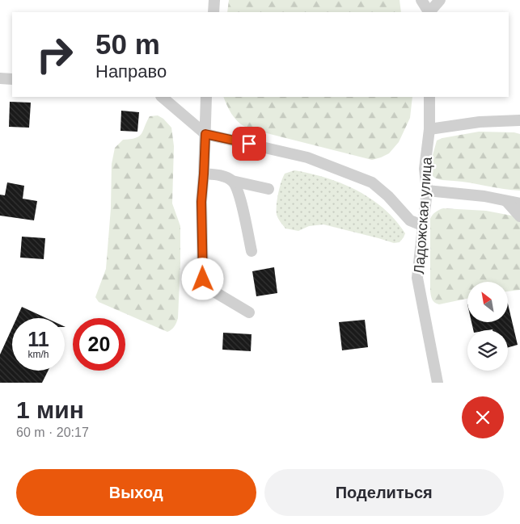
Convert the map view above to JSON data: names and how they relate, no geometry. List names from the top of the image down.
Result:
{
  "streets": {
    "lane": ["Ладожская улица"]
  },
  "north": "top left",
  "page": {
    "turn": ["50 m", "Направо"],
    "speed": "11 km/h",
    "limit": "20",
    "heading": ["1 мин", "60 m · 20:17"],
    "buttons": ["Выход", "Поделиться"]
  }
}
